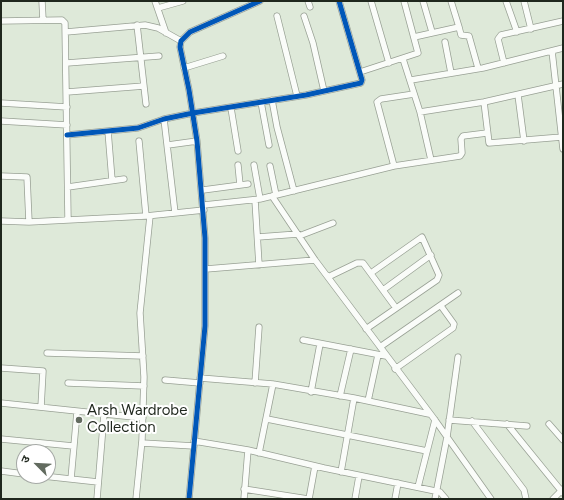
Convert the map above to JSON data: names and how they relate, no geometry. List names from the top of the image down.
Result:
{
  "places": ["Arsh Wardrobe Collection"],
  "north": "top left"
}
